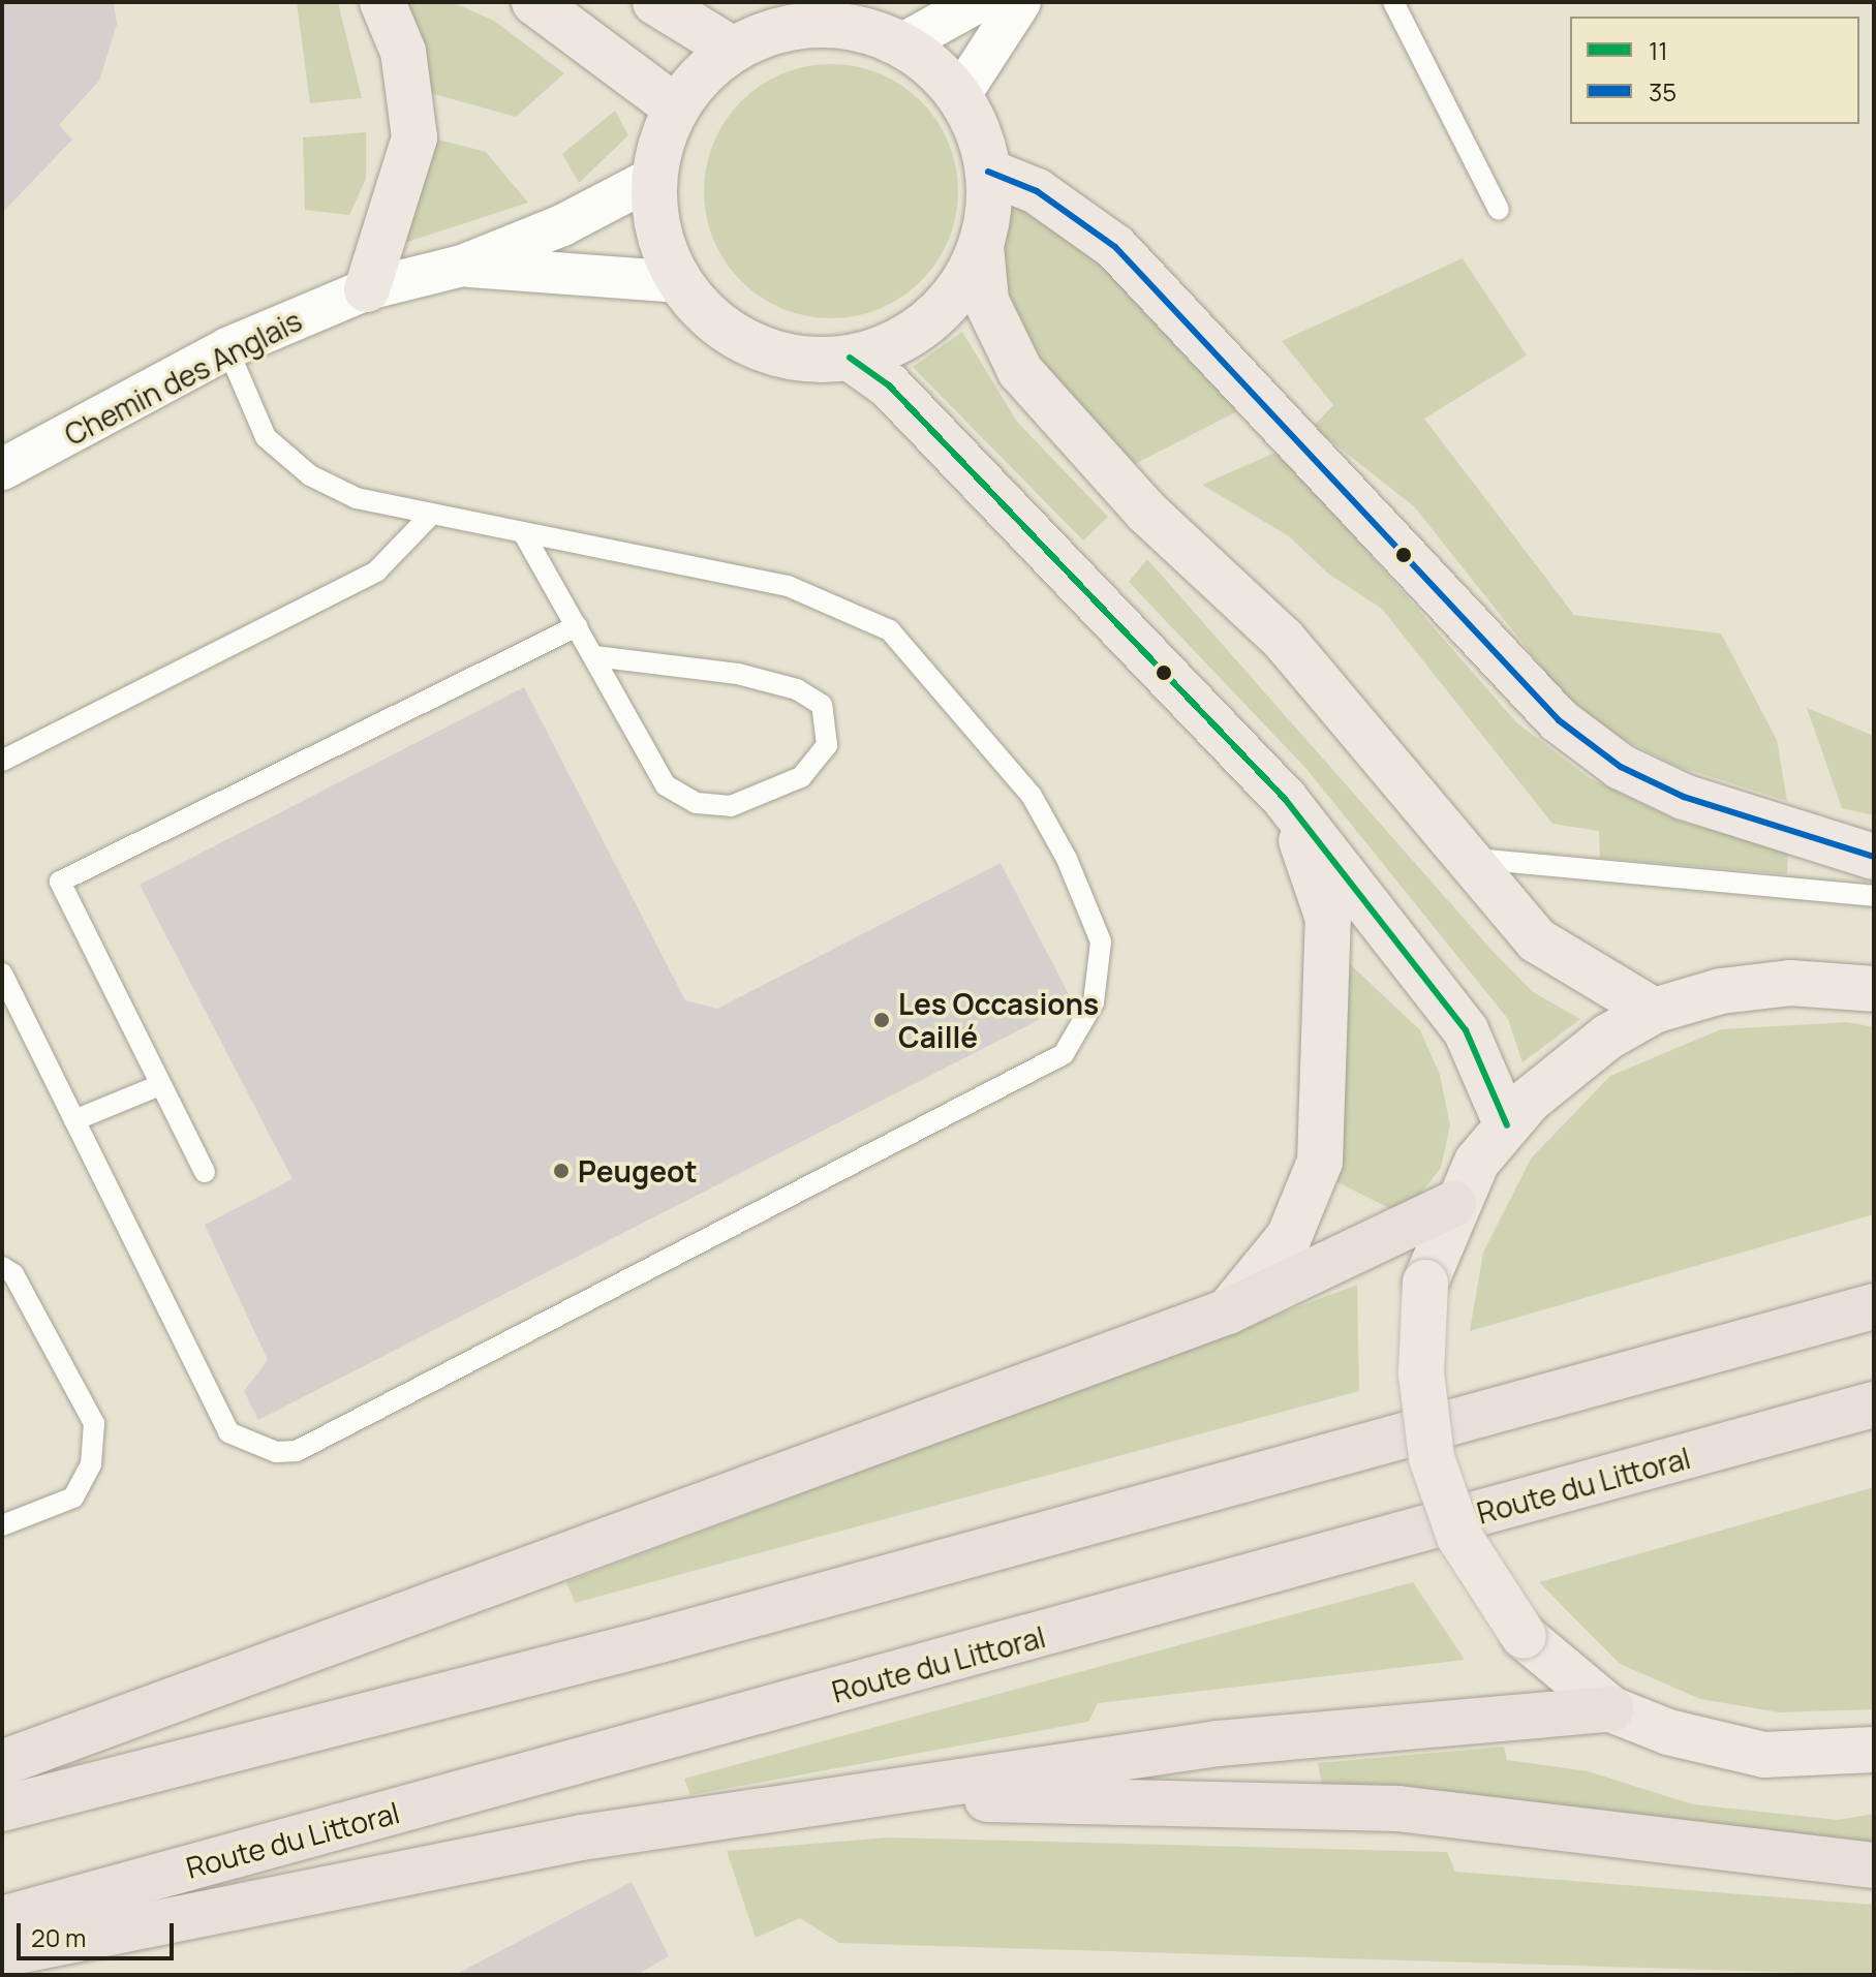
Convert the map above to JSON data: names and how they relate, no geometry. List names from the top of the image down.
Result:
{
  "streets": {
    "highway": ["Route du Littoral"],
    "street": ["Chemin des Anglais"]
  },
  "places": ["Les Occasions Caillé", "Peugeot"],
  "lines": ["transit line 35", "transit line 11"],
  "legend": ["11", "35"],
  "scale_bar": "20 m"
}
